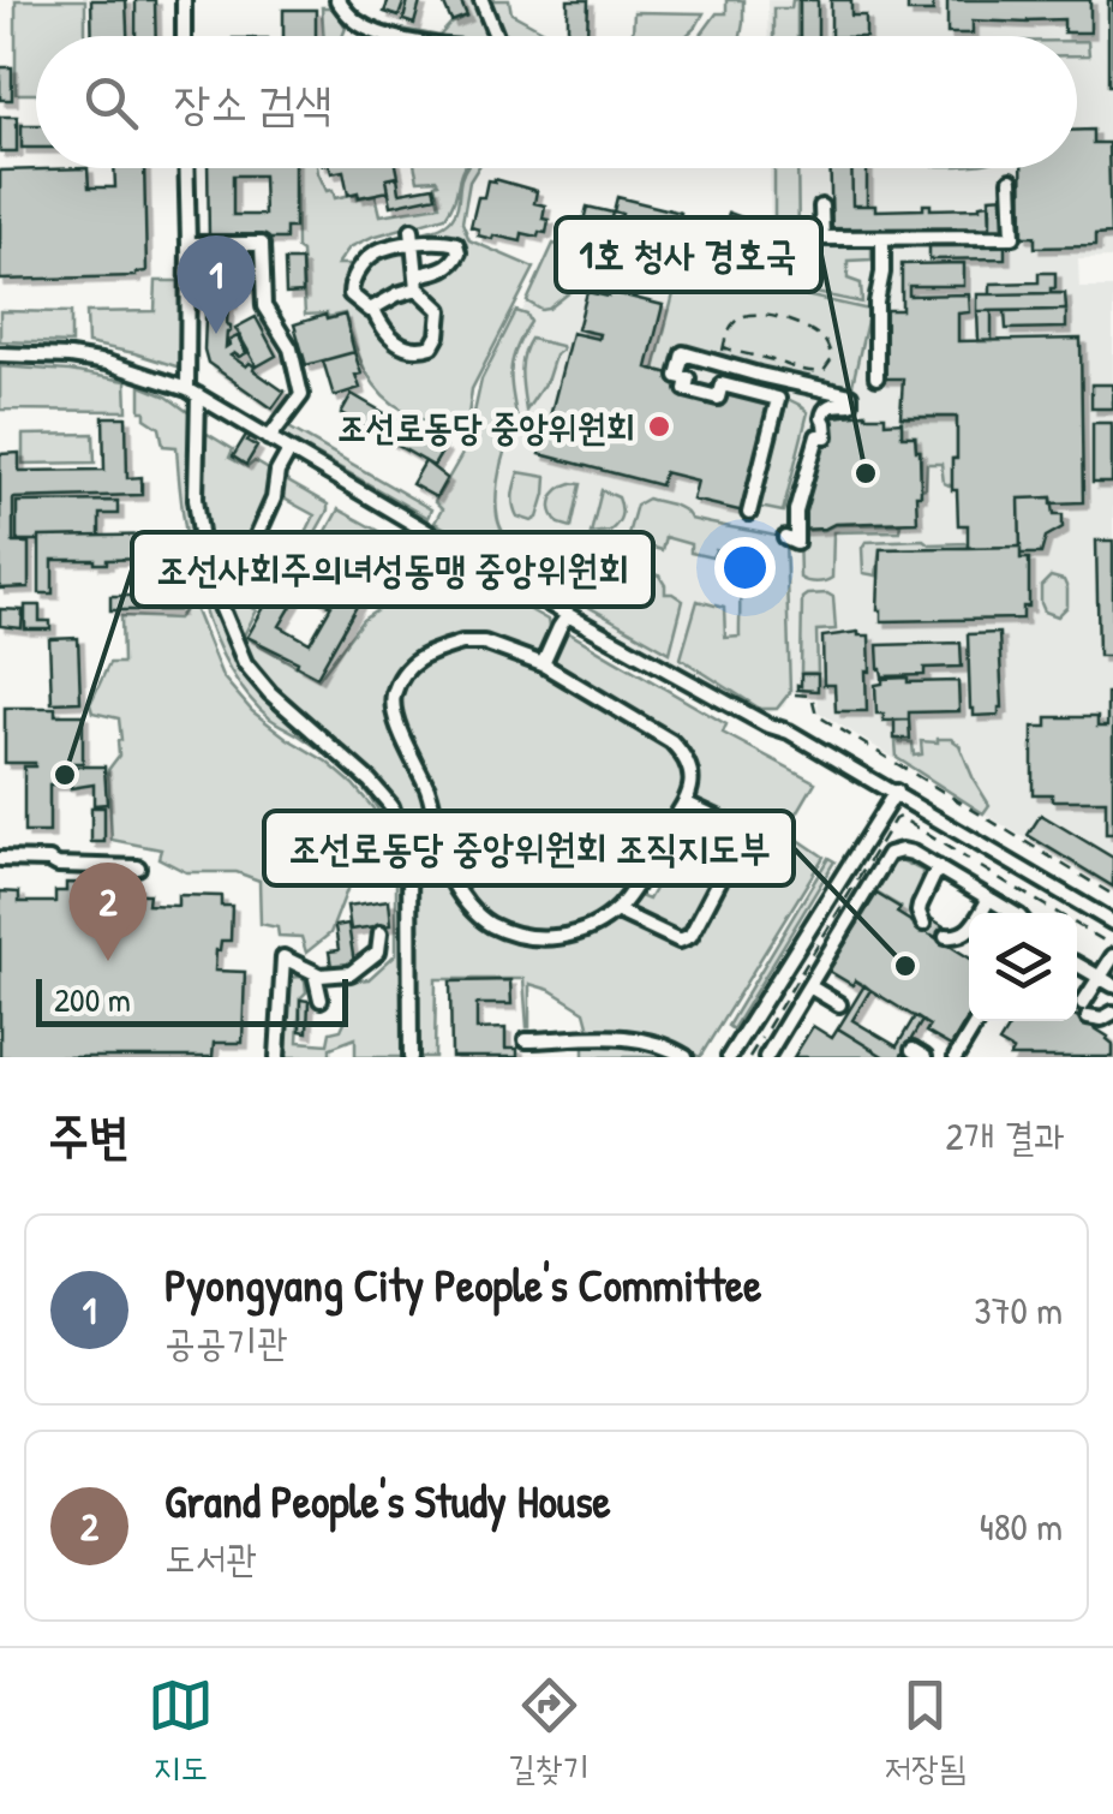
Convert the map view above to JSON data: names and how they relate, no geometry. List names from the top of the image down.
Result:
{
  "places": [
    "조선로동당 중앙위원회",
    "1호 청사 경호국",
    "조선사회주의녀성동맹 중앙위원회",
    "조선로동당 중앙위원회 조직지도부"
  ],
  "scale_bar": "200 m",
  "page": {
    "search": "장소 검색",
    "pins": ["1", "2"],
    "scale": "200 m",
    "heading": ["주변", "2개 결과"],
    "list": [
      {
        "mark": "1",
        "name": "Pyongyang City People's Committee",
        "note": "공공기관",
        "value": "370 m"
      },
      {
        "mark": "2",
        "name": "Grand People's Study House",
        "note": "도서관",
        "value": "480 m"
      }
    ],
    "nav": ["지도", "길찾기", "저장됨"]
  }
}
